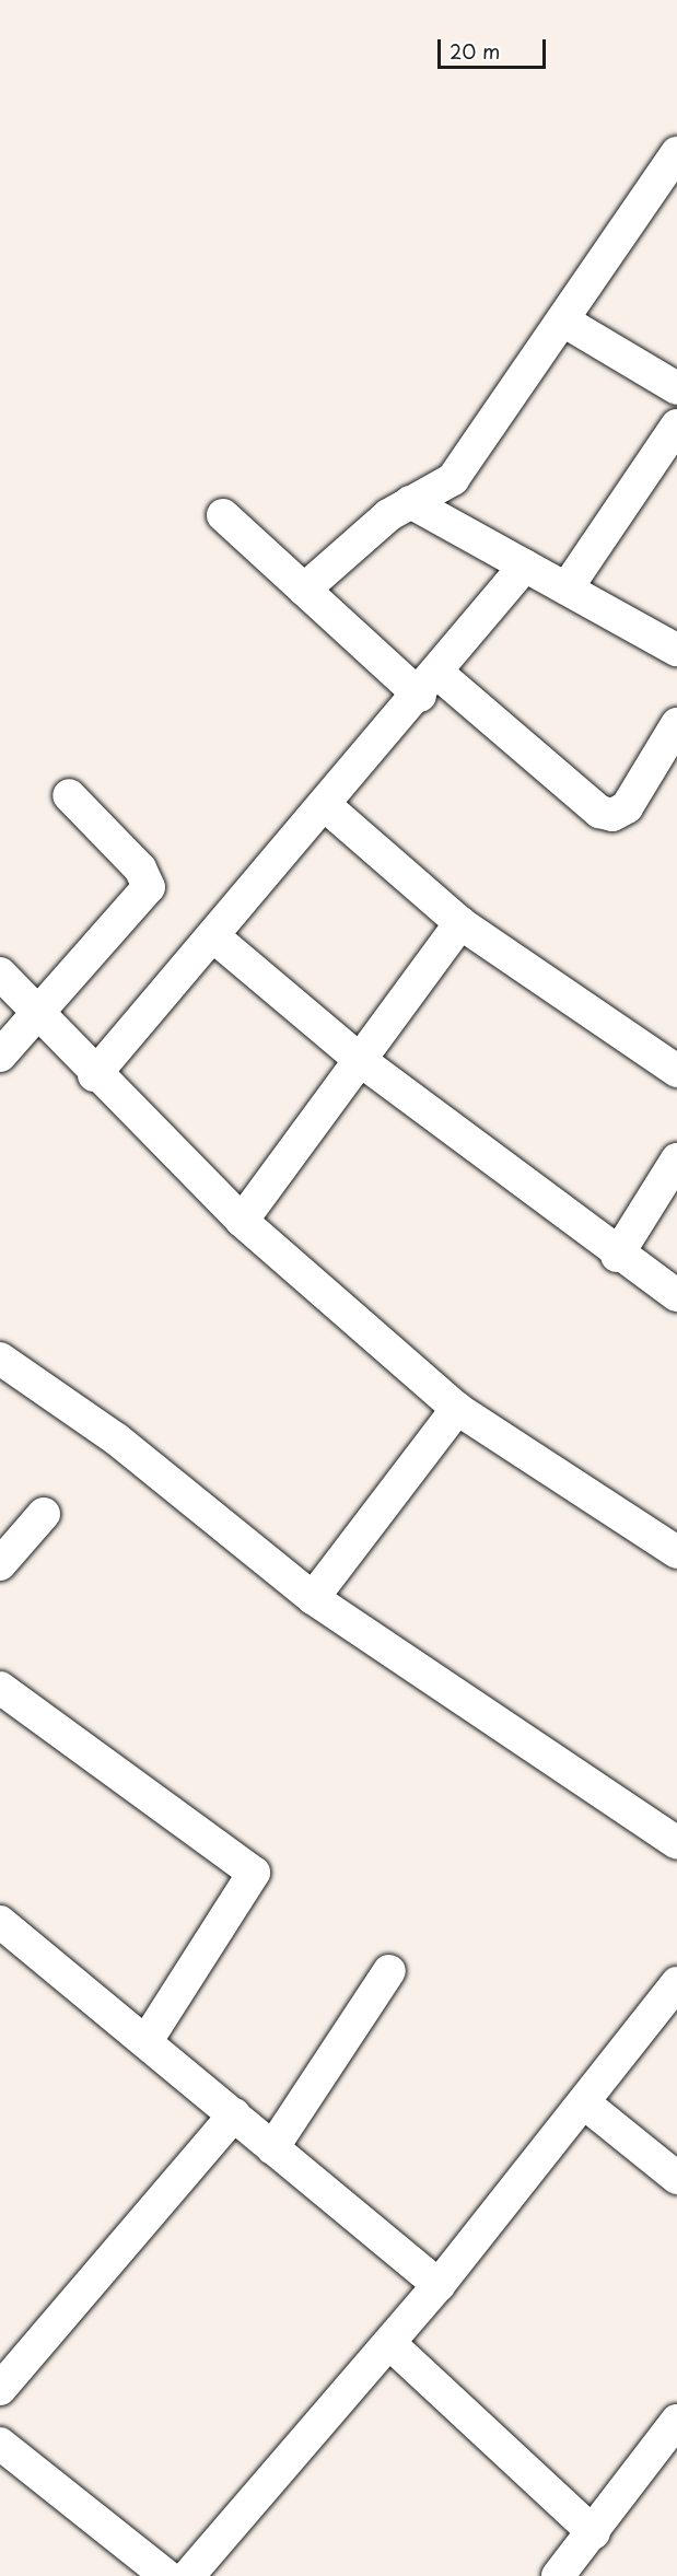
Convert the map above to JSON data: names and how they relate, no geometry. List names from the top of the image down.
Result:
{
  "scale_bar": "20 m"
}
